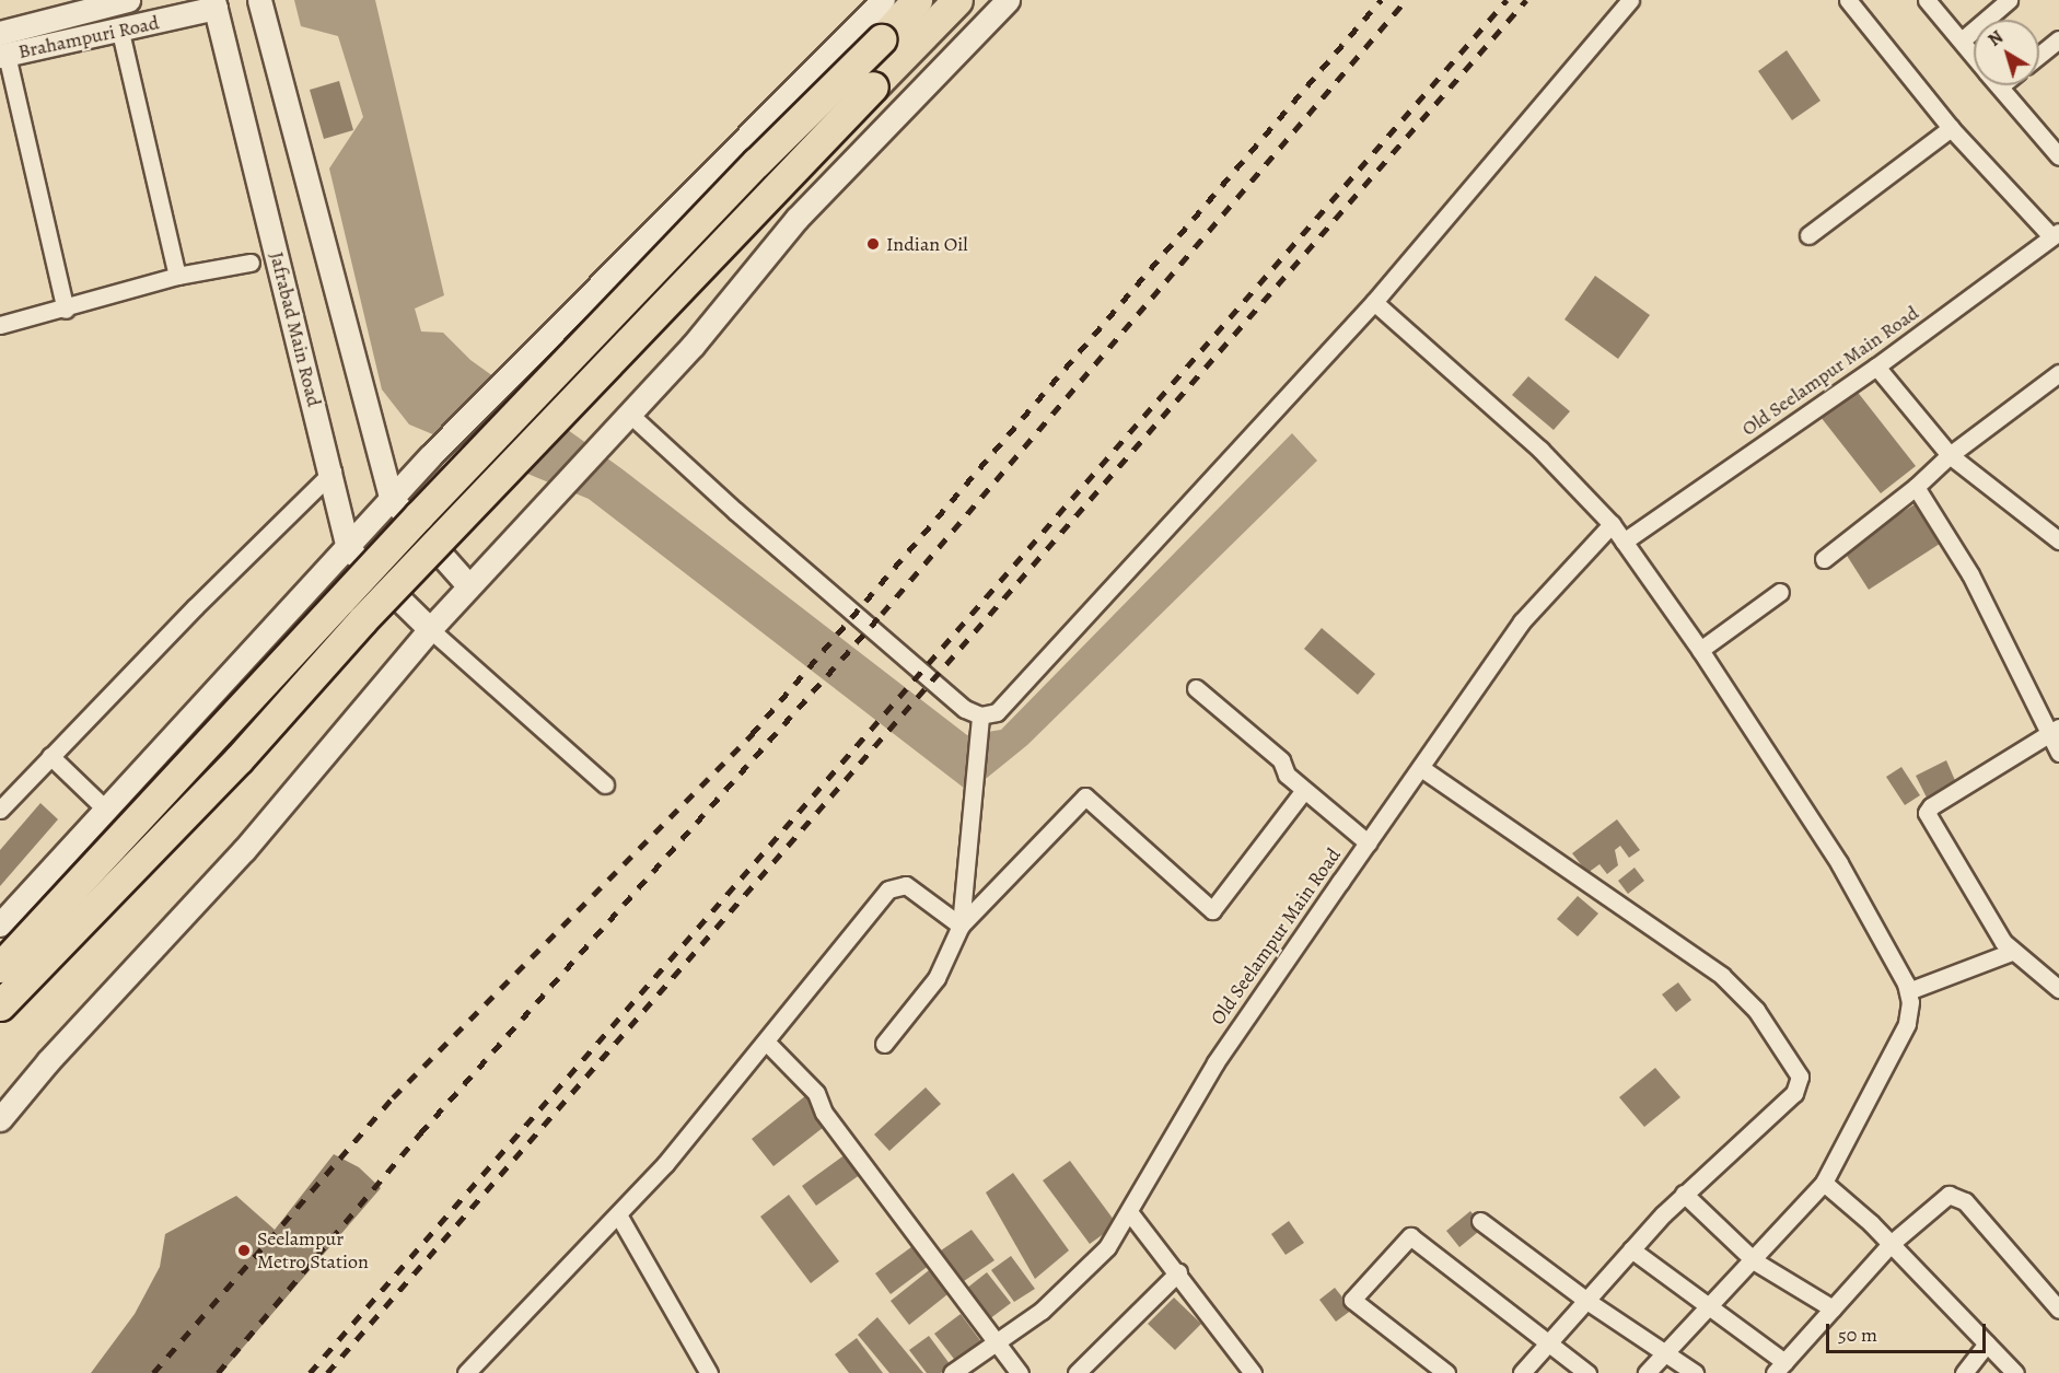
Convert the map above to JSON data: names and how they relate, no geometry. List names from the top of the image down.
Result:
{
  "streets": {
    "main road": ["Brahampuri Road", "Jafrabad Main Road"],
    "street": ["Old Seelampur Main Road"]
  },
  "crossings": [
    ["Brahampuri Road", "Jafrabad Main Road"]
  ],
  "places": ["Indian Oil", "Seelampur Metro Station"],
  "scale_bar": "50 m",
  "north": "top left"
}
